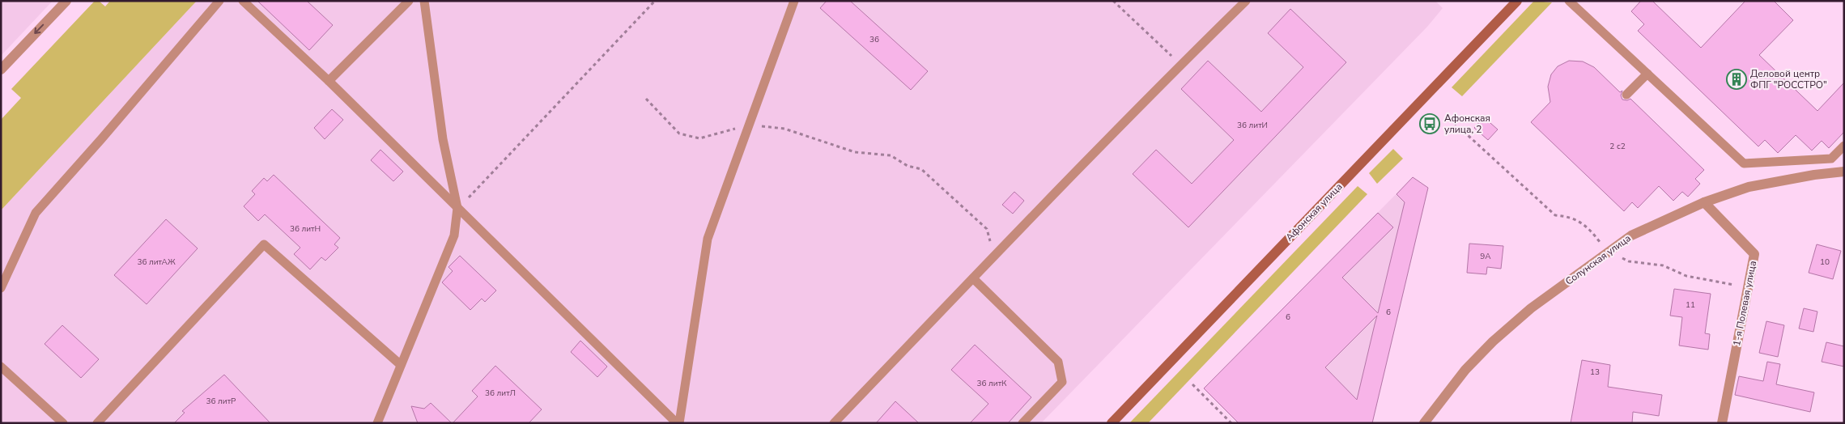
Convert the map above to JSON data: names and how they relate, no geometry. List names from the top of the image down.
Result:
{
  "streets": {
    "street": ["Афонская улица", "Солунская улица", "1-я Полевая улица"]
  },
  "crossings": [
    ["Солунская улица", "1-я Полевая улица"]
  ],
  "places": {
    "building": ["Деловой центр ФПГ \"РОССТРО\""],
    "bus stop": ["Афонская улица, 2"]
  },
  "house_numbers": [
    "36",
    "36 литИ",
    "2 с2",
    "36 литН",
    "9А",
    "36 литАЖ",
    "10",
    "11",
    "6",
    "6",
    "13",
    "36 литК",
    "36 литЛ",
    "36 литР"
  ]
}
